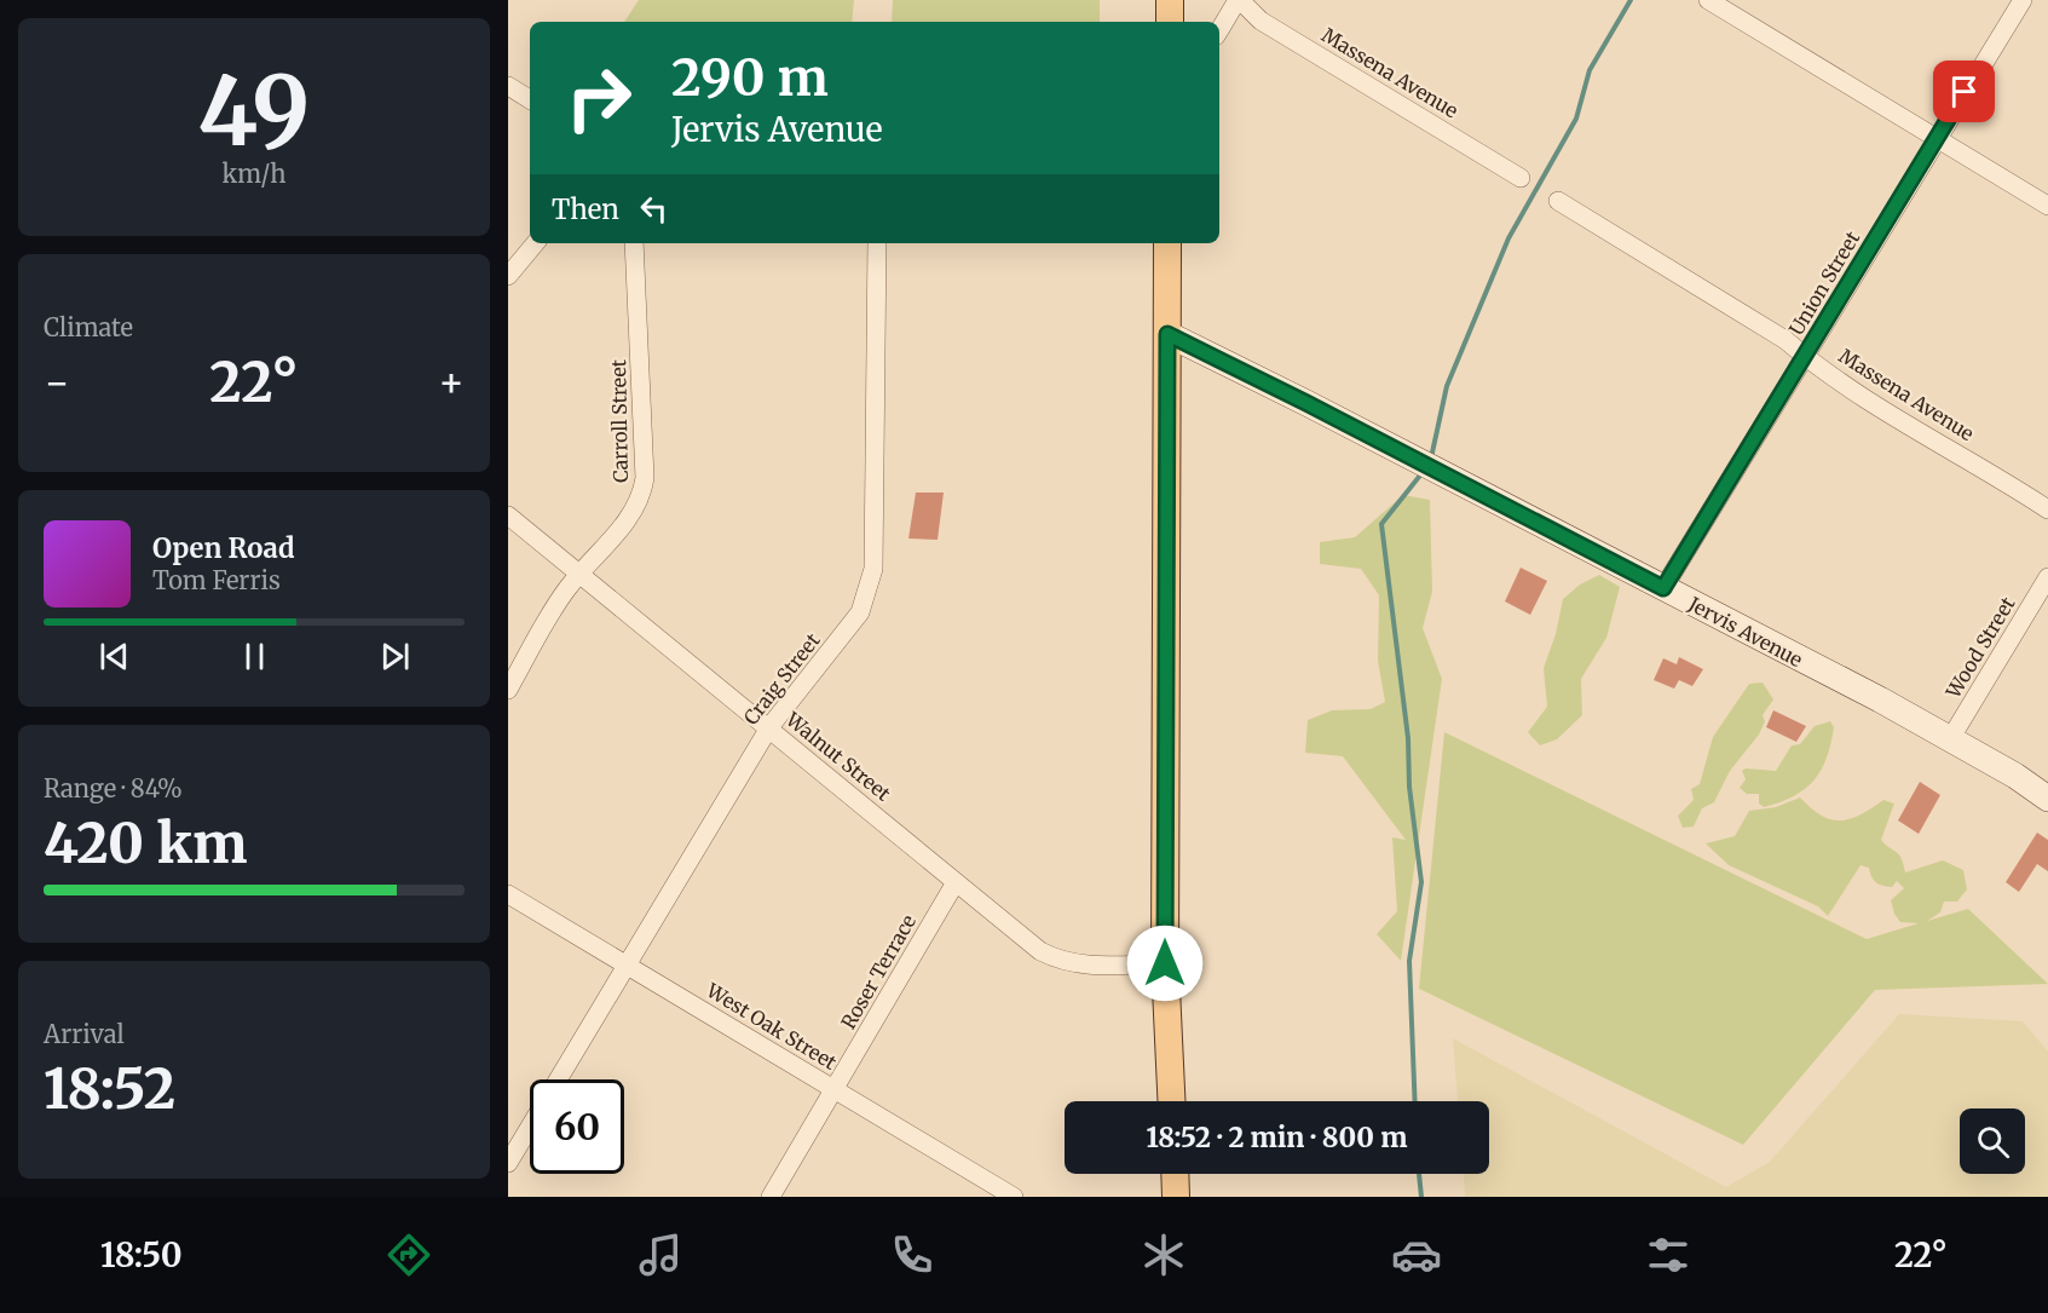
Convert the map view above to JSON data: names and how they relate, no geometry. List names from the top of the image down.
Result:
{
  "streets": {
    "street": [
      "Massena Avenue",
      "Union Street",
      "Carroll Street",
      "Jervis Avenue",
      "Wood Street",
      "Craig Street",
      "Walnut Street",
      "Roser Terrace",
      "West Oak Street"
    ]
  },
  "crossings": [
    ["Massena Avenue", "Union Street"],
    ["Union Street", "Jervis Avenue"],
    ["Carroll Street", "Walnut Street"],
    ["Jervis Avenue", "Wood Street"],
    ["Craig Street", "Walnut Street"],
    ["Craig Street", "West Oak Street"],
    ["Walnut Street", "Roser Terrace"],
    ["Roser Terrace", "West Oak Street"]
  ],
  "page": {
    "tile": [
      ["49", "km/h"],
      "Climate",
      ["Range · 84%", "420 km"],
      ["Arrival", "18:52"]
    ],
    "turn": ["290 m", "Jervis Avenue"],
    "then": "Then",
    "heat": ["−", "22°", "+"],
    "song": ["Open Road", "Tom Ferris"],
    "limit": "60",
    "trip": "18:52 · 2 min · 800 m",
    "tabs": ["18:50", "22°"]
  }
}
